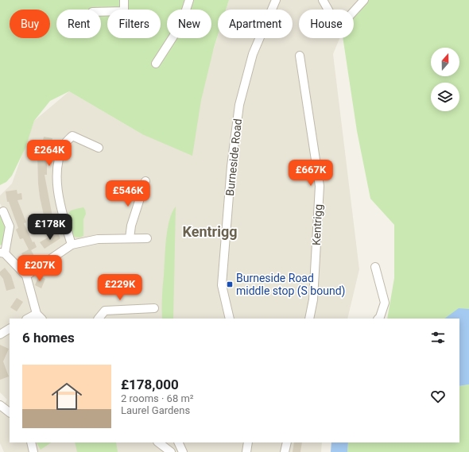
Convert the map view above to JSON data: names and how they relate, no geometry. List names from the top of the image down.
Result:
{
  "streets": {
    "street": ["Burneside Road", "Kentrigg"]
  },
  "districts": ["Kentrigg"],
  "places": {
    "transit": ["Burneside Road middle stop (S bound)"]
  },
  "north": "top",
  "page": {
    "chip": [
      "Buy",
      "Rent",
      "Filters",
      "New",
      "Apartment",
      "House"
    ],
    "price": [
      "£264K",
      "£667K",
      "£546K",
      "£178K",
      "£207K",
      "£229K"
    ],
    "heading": "6 homes",
    "list": [
      {
        "name": "£178,000",
        "note": "2 rooms · 68 m² · Laurel Gardens"
      }
    ]
  }
}
